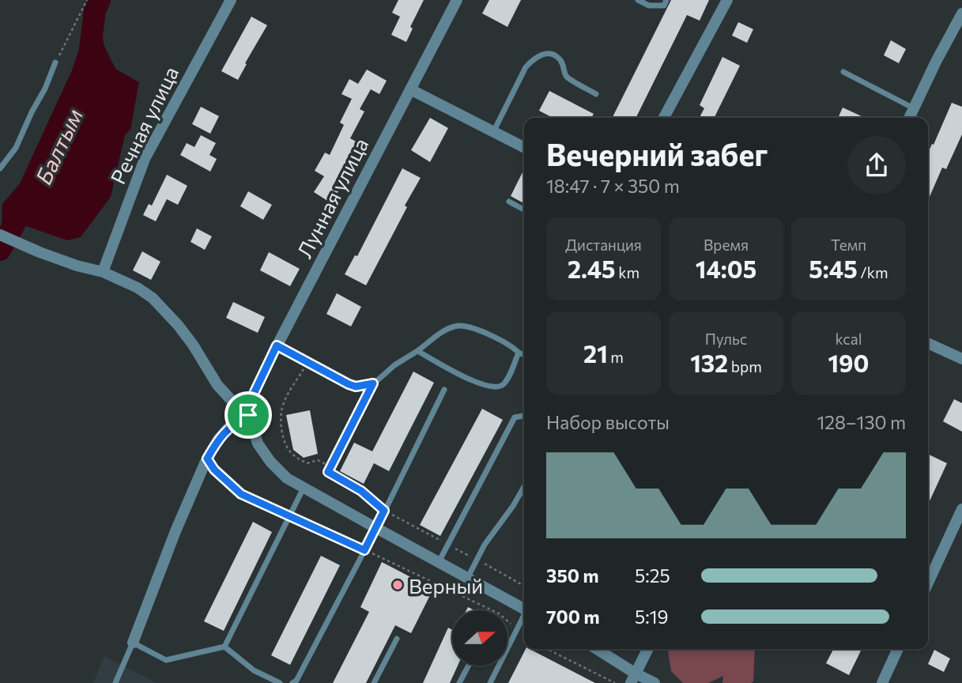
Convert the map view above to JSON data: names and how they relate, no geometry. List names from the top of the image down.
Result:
{
  "streets": {
    "street": ["Речная улица", "Лунная улица"]
  },
  "water": ["Балтым"],
  "places": ["Верный"],
  "north": "right",
  "page": {
    "heading": ["Вечерний забег", "18:47 · 7 × 350 m"],
    "stats": [
      ["Дистанция", "2.45 km"],
      ["Время", "14:05"],
      ["Темп", "5:45 /km"],
      ["21 m"],
      ["Пульс", "132 bpm"],
      ["kcal", "190"]
    ],
    "chart": ["Набор высоты", "128–130 m"],
    "list": [
      {
        "name": "350 m",
        "note": "5:25"
      },
      {
        "name": "700 m",
        "note": "5:19"
      }
    ]
  }
}
